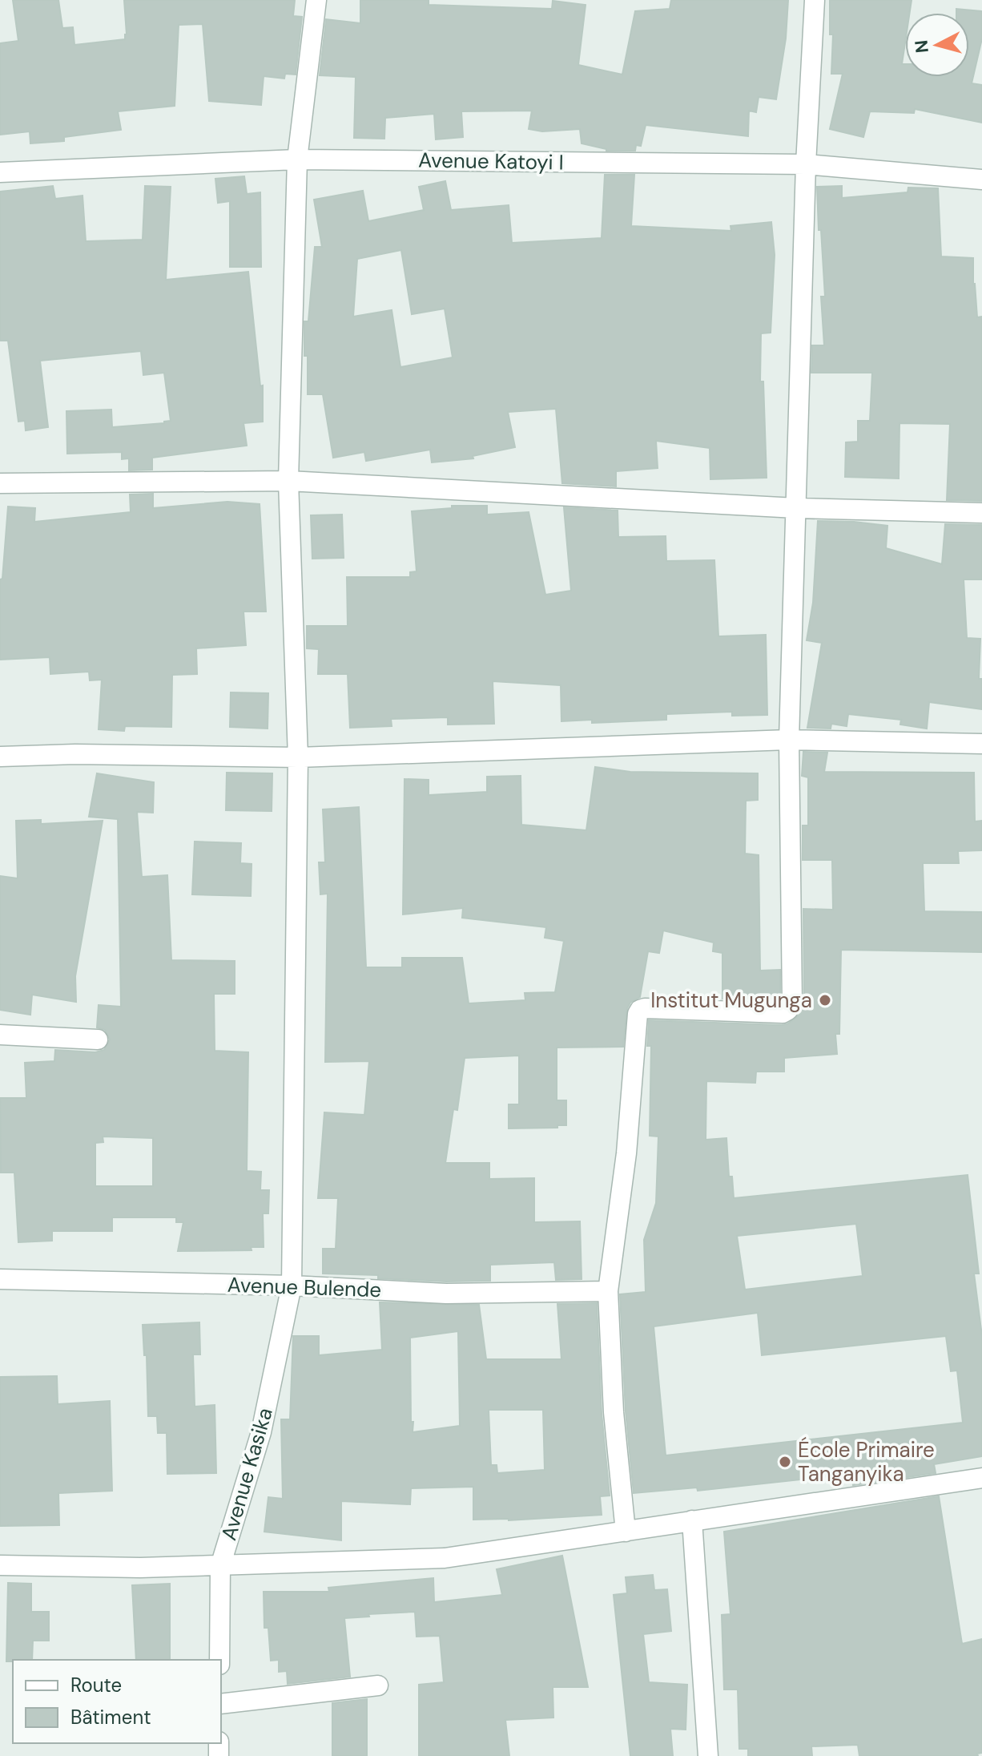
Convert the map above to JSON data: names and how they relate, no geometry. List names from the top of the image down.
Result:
{
  "streets": {
    "street": ["Avenue Katoyi I", "Avenue Bulende", "Avenue Kasika"]
  },
  "crossings": [
    ["Avenue Katoyi I", "Avenue Kasika"],
    ["Avenue Bulende", "Avenue Kasika"]
  ],
  "places": ["Institut Mugunga", "École Primaire Tanganyika"],
  "legend": ["Route", "Bâtiment"],
  "north": "left"
}
